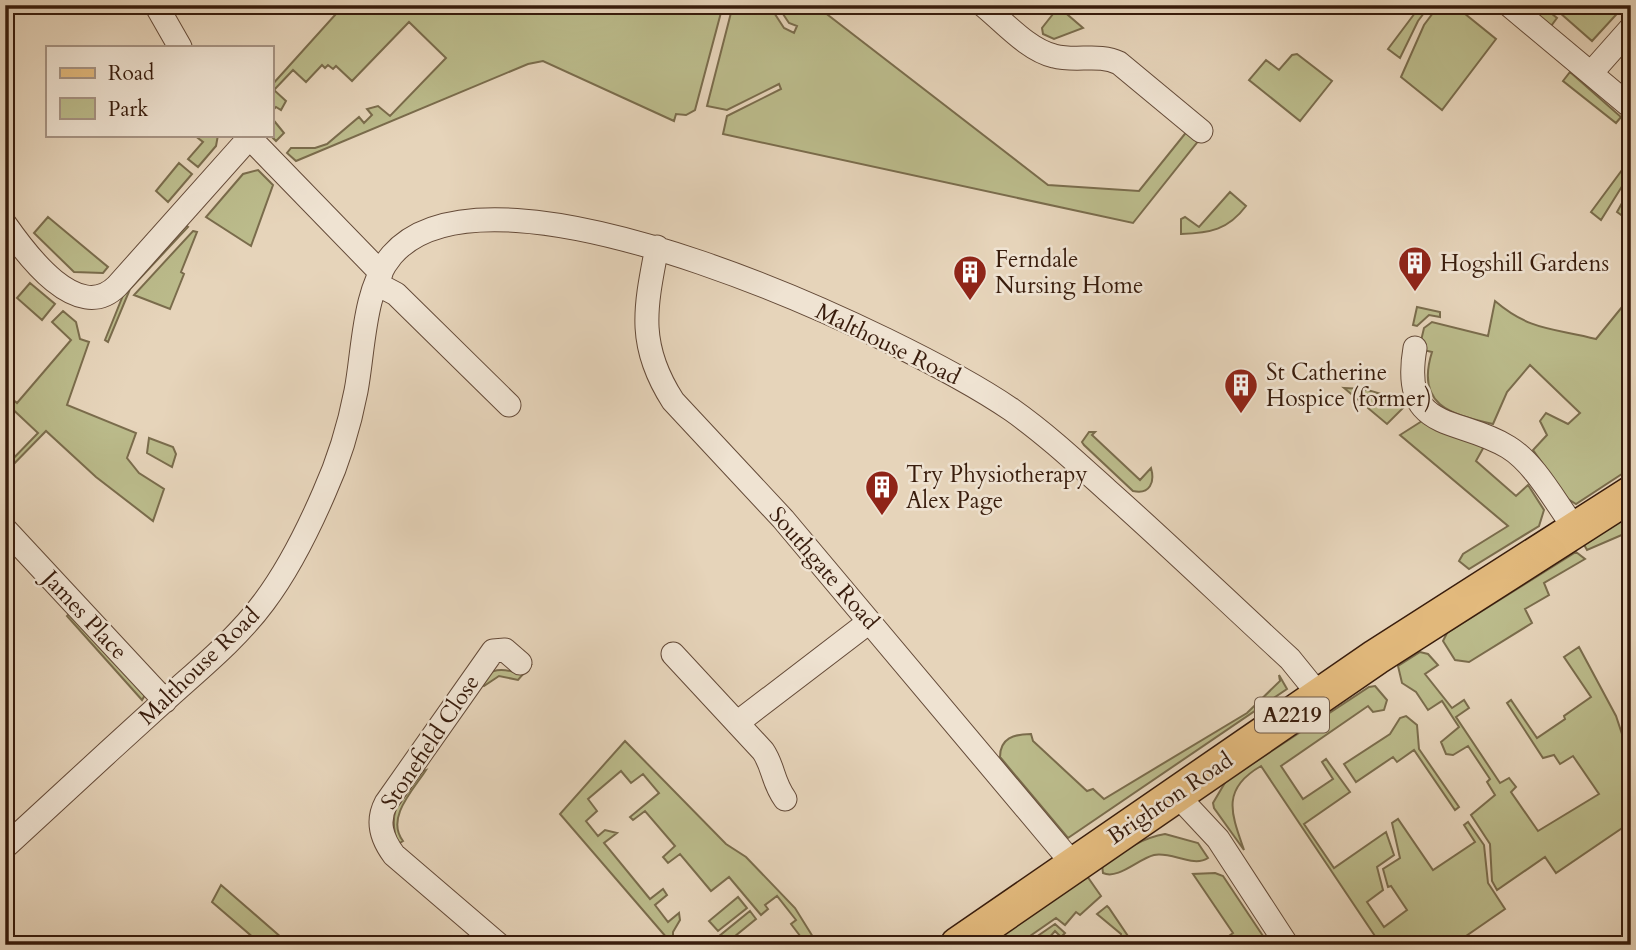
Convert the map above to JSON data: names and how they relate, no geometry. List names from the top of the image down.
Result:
{
  "streets": {
    "main road": ["A2219", "Brighton Road"],
    "street": [
      "Malthouse Road",
      "Southgate Road",
      "James Place",
      "Stonefield Close"
    ]
  },
  "crossings": [
    ["Malthouse Road", "Southgate Road"],
    ["Malthouse Road", "James Place"],
    ["Malthouse Road", "Brighton Road"],
    ["Southgate Road", "Brighton Road"]
  ],
  "places": {
    "building": [
      "Hogshill Gardens",
      "Ferndale Nursing Home",
      "St Catherine Hospice (former)",
      "Try Physiotherapy Alex Page"
    ]
  },
  "legend": ["Road", "Park"]
}
